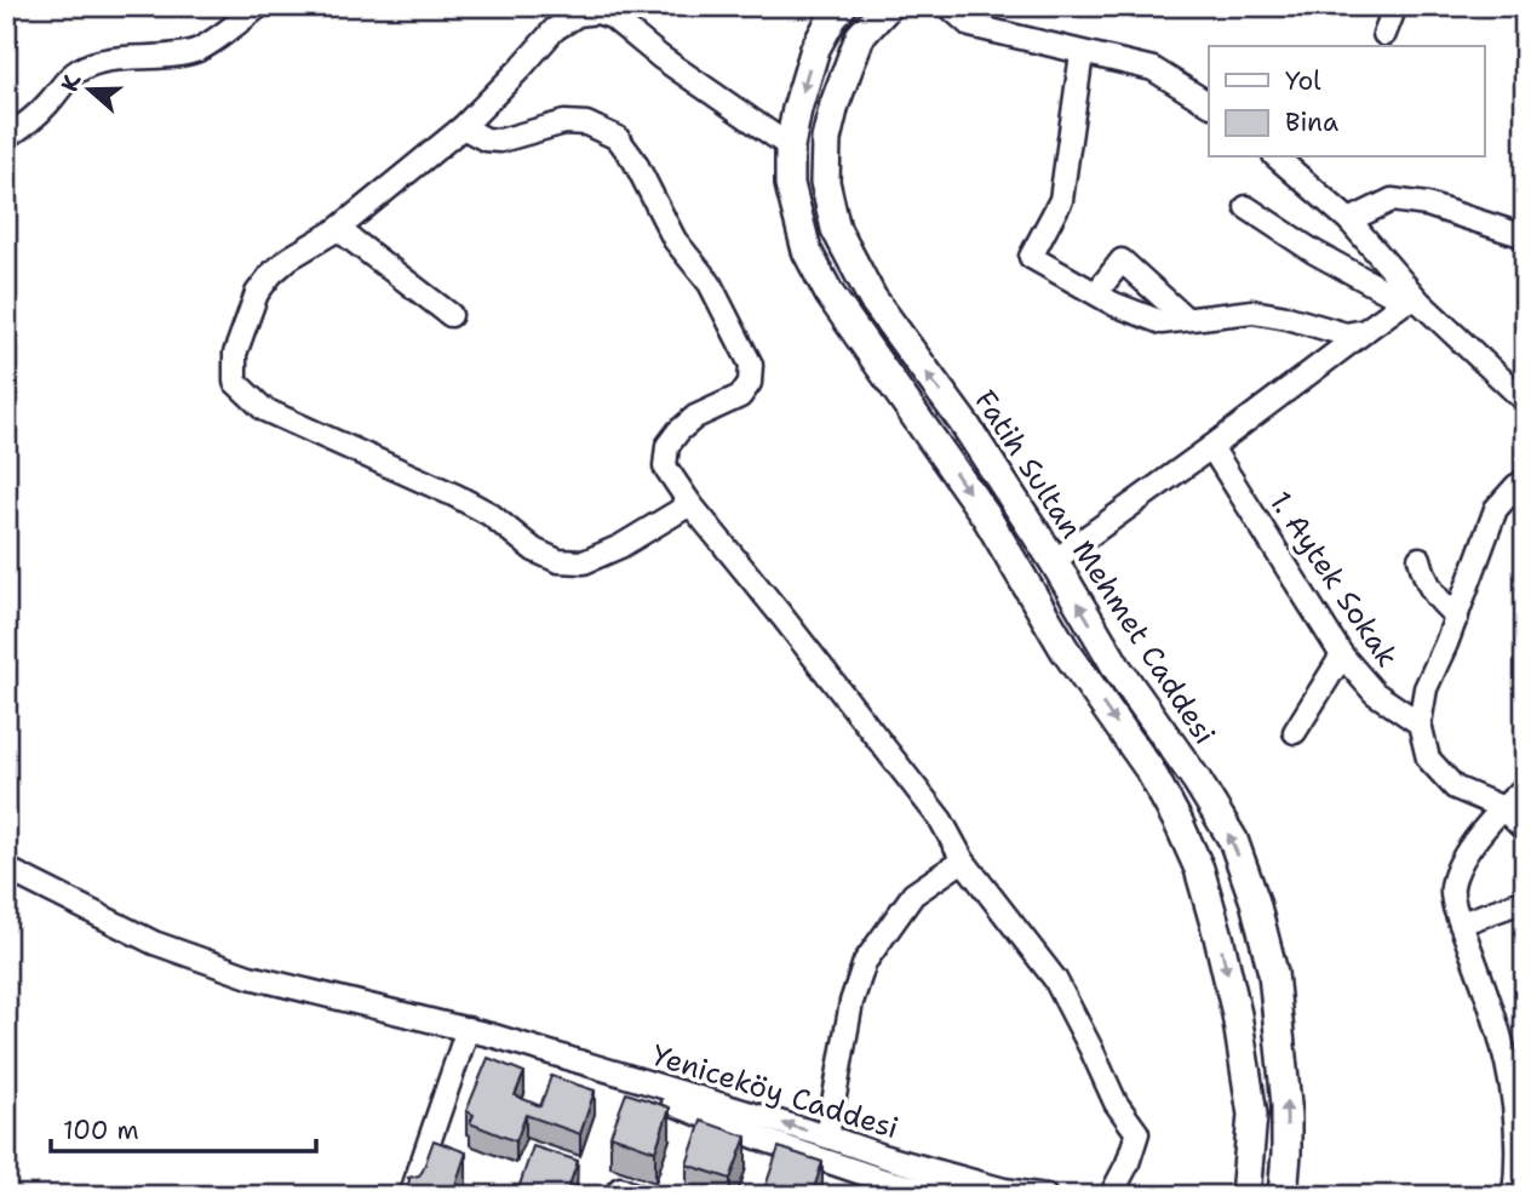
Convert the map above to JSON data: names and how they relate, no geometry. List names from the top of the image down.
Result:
{
  "streets": {
    "main road": ["Fatih Sultan Mehmet Caddesi"],
    "street": ["1. Aytek Sokak", "Yeniceköy Caddesi"]
  },
  "legend": ["Yol", "Bina"],
  "scale_bar": "100 m",
  "north": "left"
}
